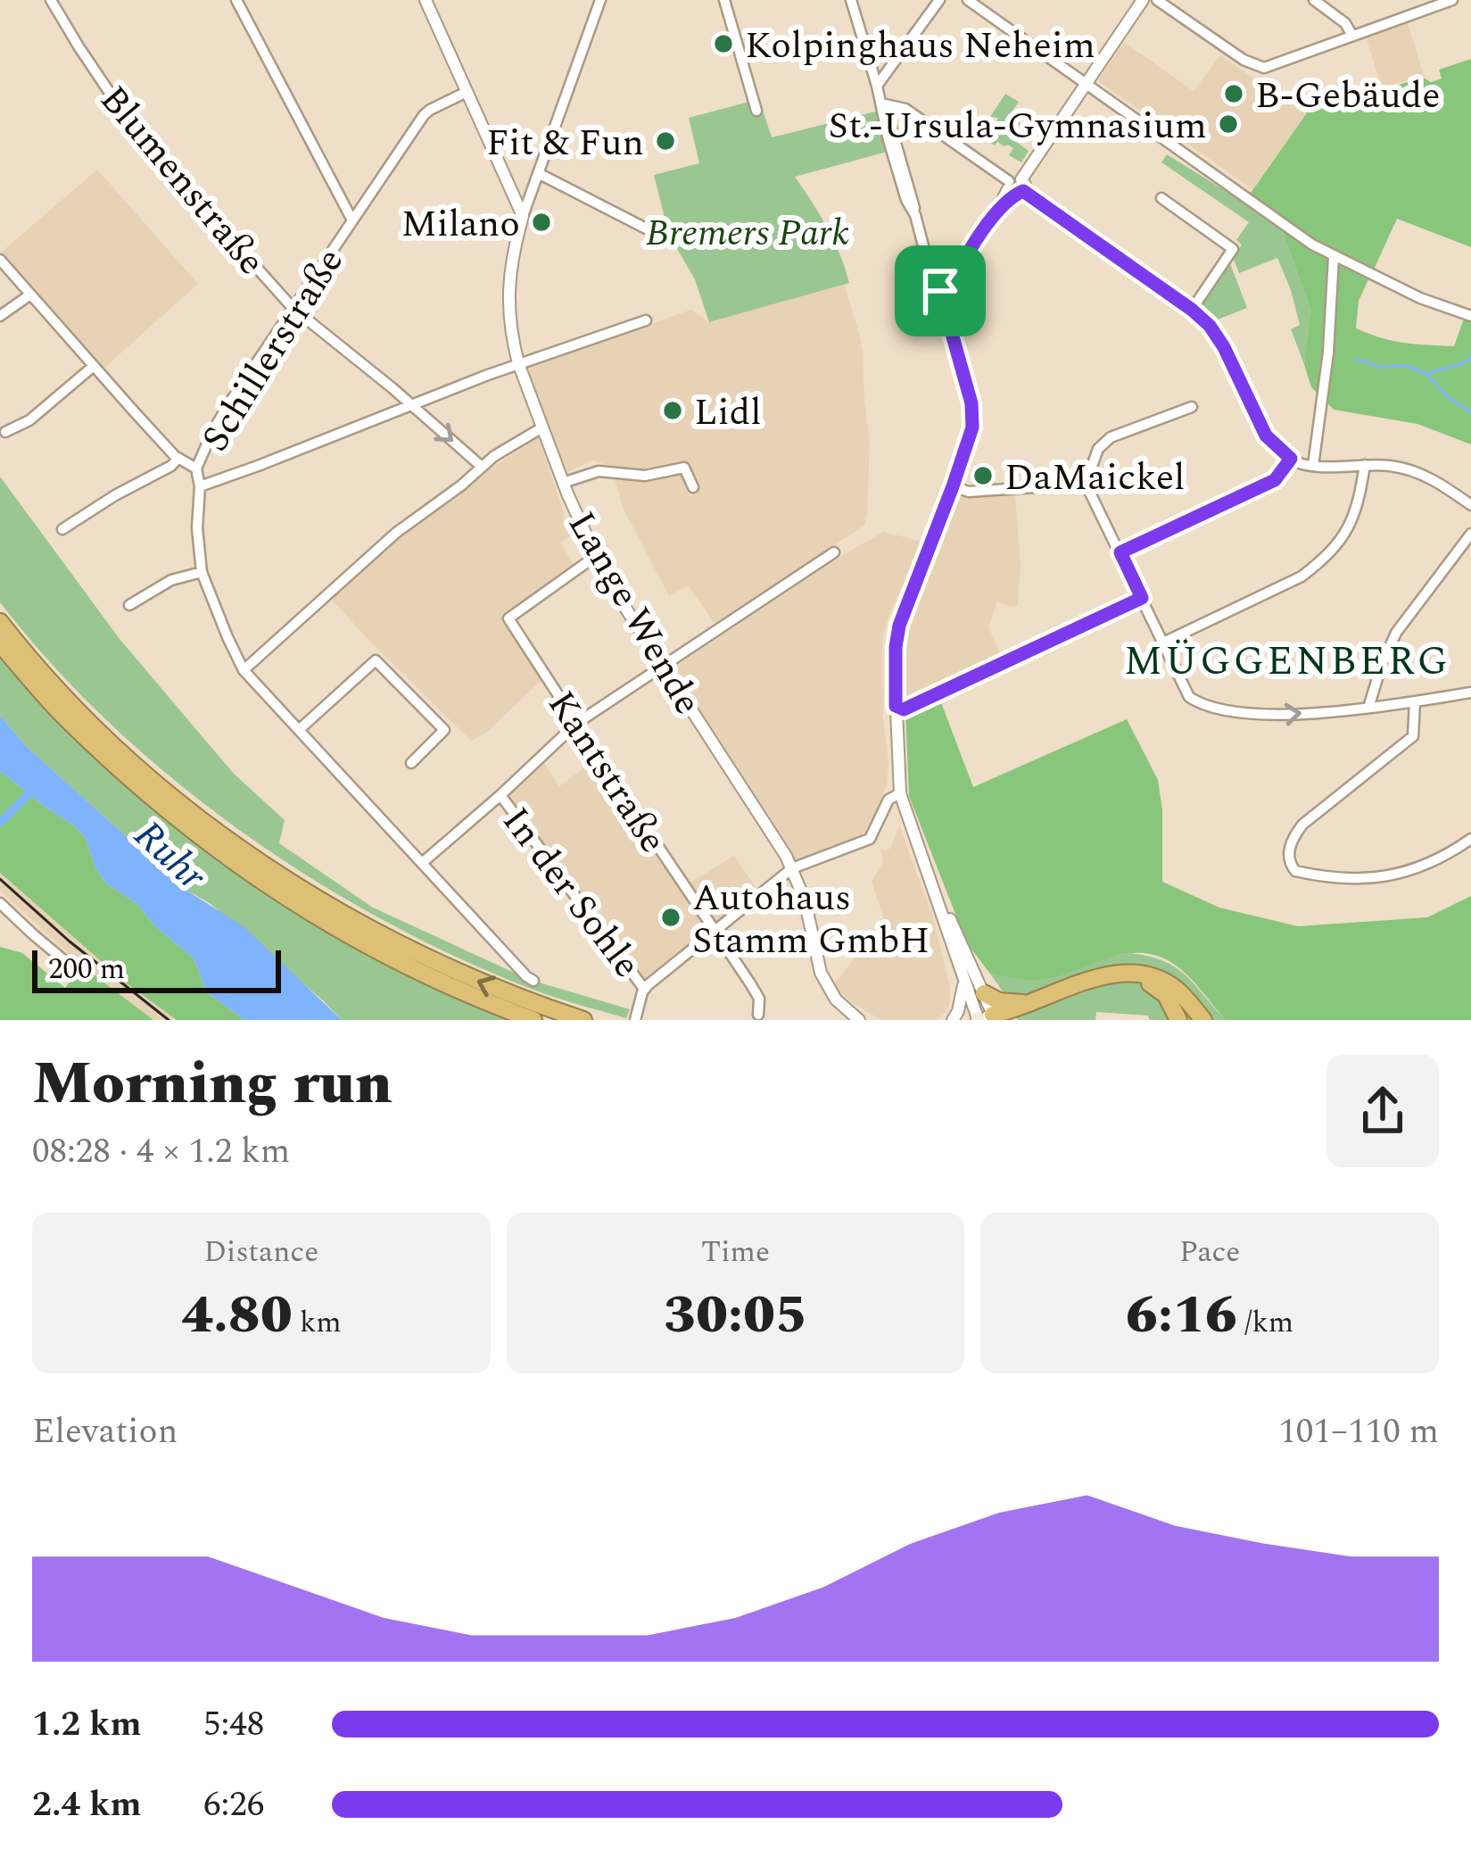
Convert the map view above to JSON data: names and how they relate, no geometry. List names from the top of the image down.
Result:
{
  "streets": {
    "street": [
      "Blumenstraße",
      "Schillerstraße",
      "Lange Wende",
      "Kantstraße",
      "In der Sohle"
    ]
  },
  "crossings": [
    ["Blumenstraße", "Schillerstraße"],
    ["Lange Wende", "Kantstraße"]
  ],
  "districts": ["MÜGGENBERG"],
  "water": ["Ruhr"],
  "parks": ["Bremers Park"],
  "places": [
    "Kolpinghaus Neheim",
    "B-Gebäude",
    "St.-Ursula-Gymnasium",
    "Fit & Fun",
    "Milano",
    "Lidl",
    "DaMaickel",
    "Autohaus Stamm GmbH"
  ],
  "scale_bar": "200 m",
  "page": {
    "scale": "200 m",
    "heading": ["Morning run", "08:28 · 4 × 1.2 km"],
    "stats": [
      ["Distance", "4.80 km"],
      ["Time", "30:05"],
      ["Pace", "6:16 /km"]
    ],
    "chart": ["Elevation", "101–110 m"],
    "list": [
      {
        "name": "1.2 km",
        "note": "5:48"
      },
      {
        "name": "2.4 km",
        "note": "6:26"
      }
    ]
  }
}
